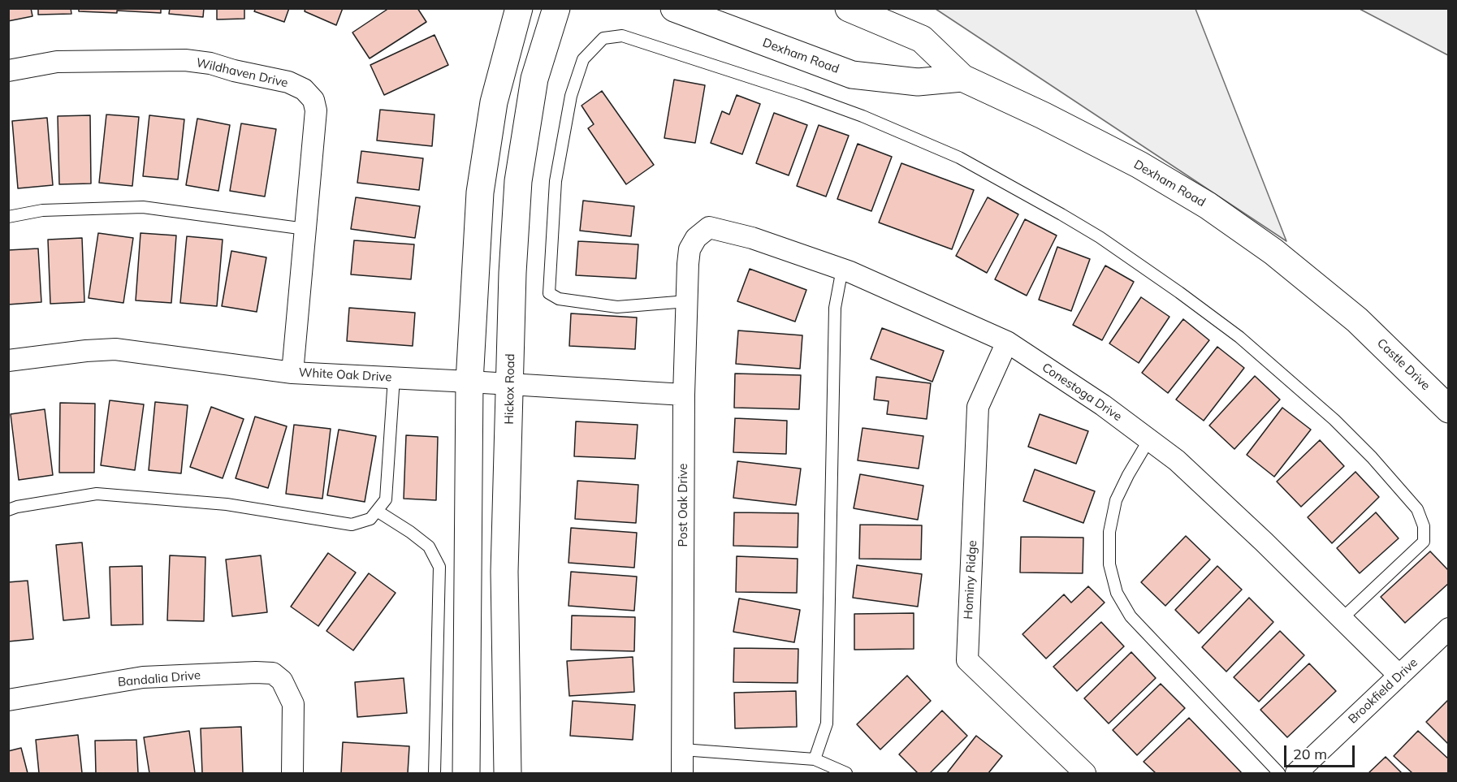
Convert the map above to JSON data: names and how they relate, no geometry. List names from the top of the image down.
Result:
{
  "streets": {
    "street": [
      "Dexham Road",
      "Wildhaven Drive",
      "Castle Drive",
      "White Oak Drive",
      "Hickox Road",
      "Conestoga Drive",
      "Post Oak Drive",
      "Hominy Ridge",
      "Bandalia Drive",
      "Brookfield Drive"
    ]
  },
  "crossings": [
    ["Dexham Road", "Castle Drive"],
    ["Wildhaven Drive", "White Oak Drive"],
    ["White Oak Drive", "Hickox Road"],
    ["White Oak Drive", "Post Oak Drive"],
    ["Conestoga Drive", "Post Oak Drive"],
    ["Conestoga Drive", "Hominy Ridge"],
    ["Conestoga Drive", "Brookfield Drive"]
  ],
  "scale_bar": "20 m"
}
